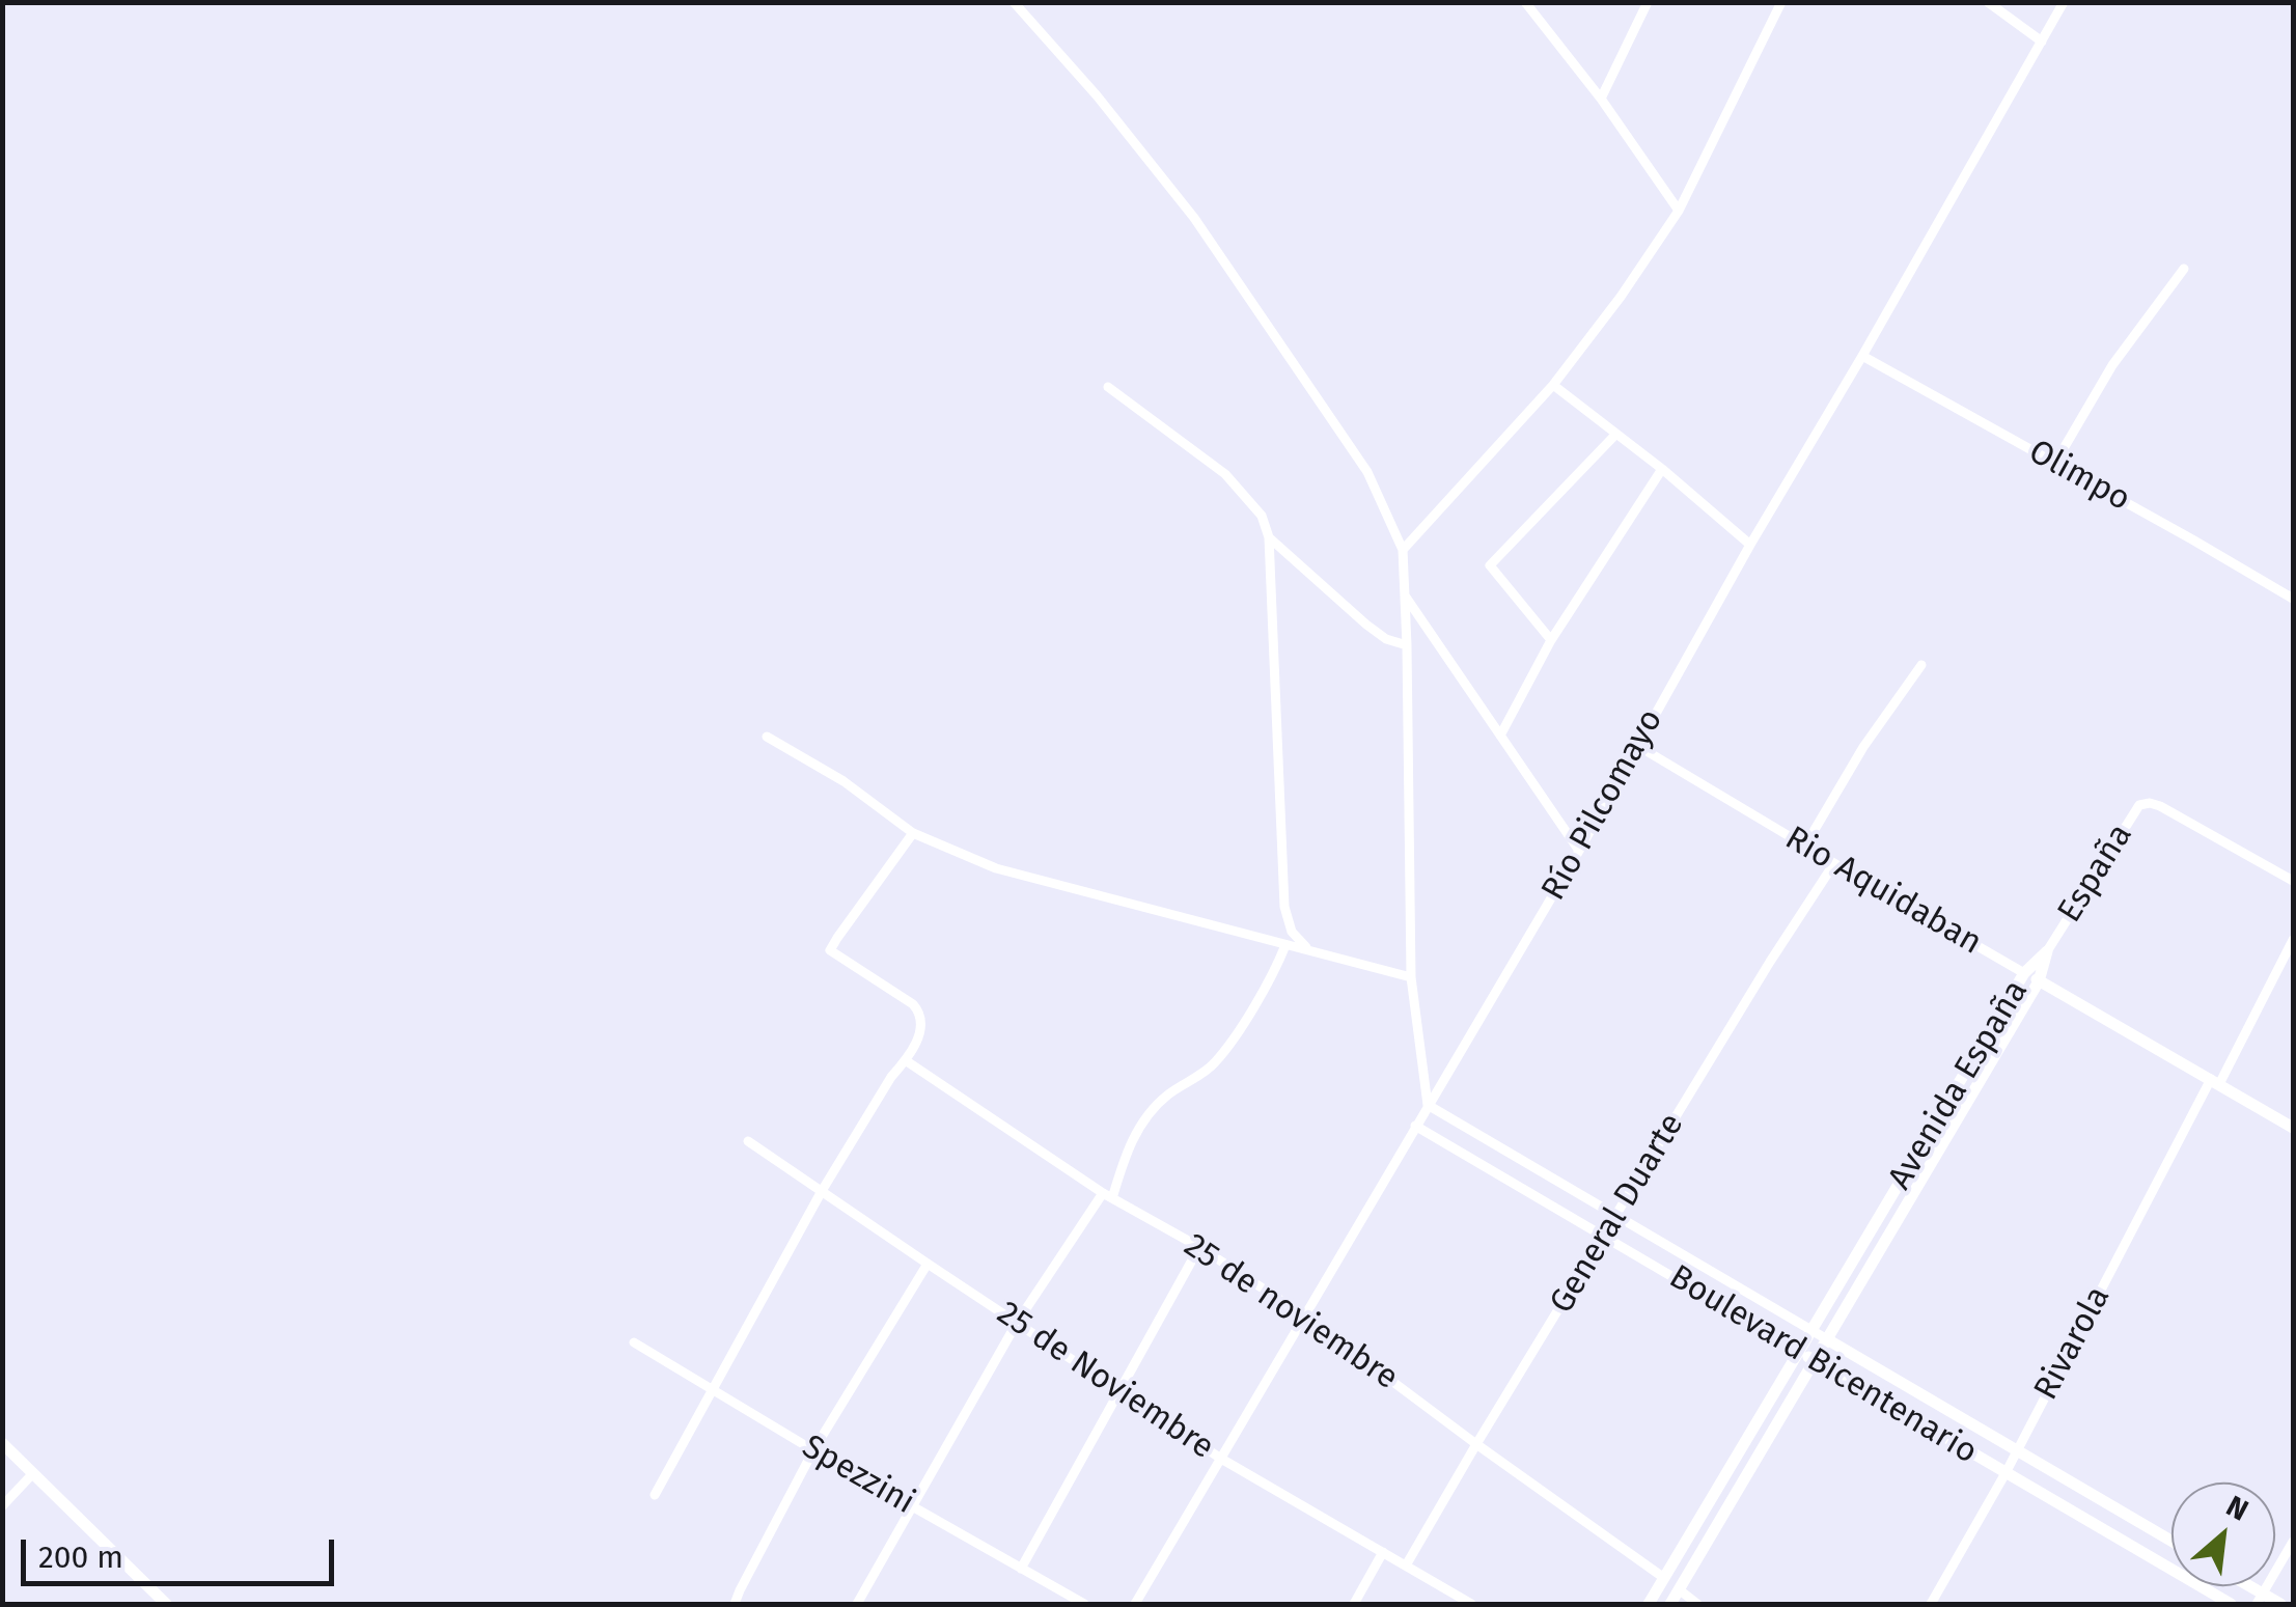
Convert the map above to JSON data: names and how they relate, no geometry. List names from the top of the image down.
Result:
{
  "streets": {
    "street": [
      "Olimpo",
      "Río Pilcomayo",
      "España",
      "Rio Aquidaban",
      "Avenida España",
      "General Duarte",
      "25 de noviembre",
      "Rivarola",
      "Boulevard Bicentenario",
      "25 de Noviembre",
      "Spezzini"
    ]
  },
  "crossings": [
    ["Olimpo", "Río Pilcomayo"],
    ["Río Pilcomayo", "Rio Aquidaban"],
    ["Río Pilcomayo", "25 de noviembre"],
    ["Río Pilcomayo", "Boulevard Bicentenario"],
    ["Río Pilcomayo", "25 de Noviembre"],
    ["España", "Avenida España"],
    ["Rio Aquidaban", "Avenida España"],
    ["Rio Aquidaban", "General Duarte"],
    ["Rio Aquidaban", "Rivarola"],
    ["Avenida España", "25 de noviembre"],
    ["Avenida España", "Boulevard Bicentenario"],
    ["General Duarte", "25 de noviembre"],
    ["General Duarte", "Boulevard Bicentenario"],
    ["General Duarte", "25 de Noviembre"],
    ["Rivarola", "Boulevard Bicentenario"]
  ],
  "scale_bar": "200 m",
  "north": "top right"
}
